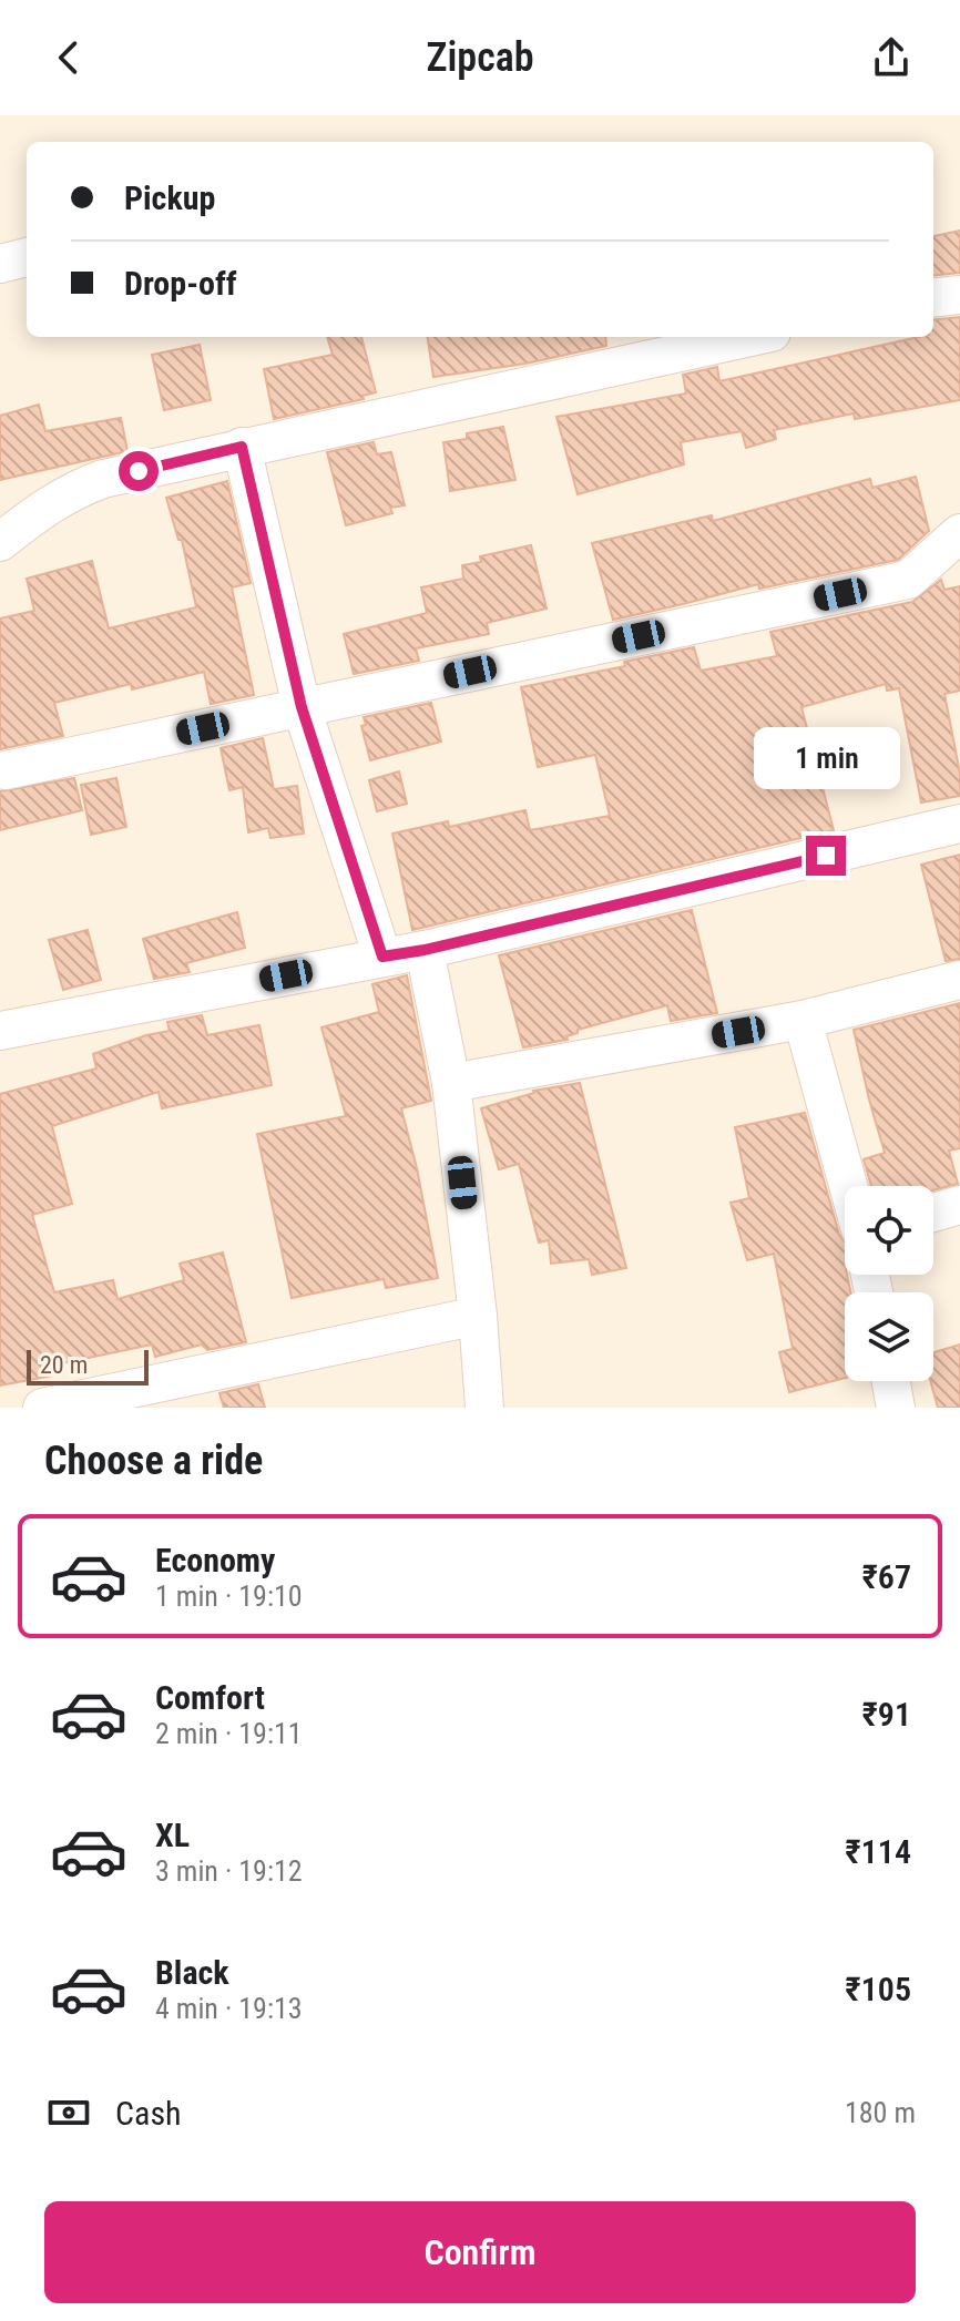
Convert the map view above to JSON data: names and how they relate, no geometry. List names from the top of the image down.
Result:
{
  "scale_bar": "20 m",
  "page": {
    "header": "Zipcab",
    "banner": ["Pickup", "Drop-off"],
    "bubble": "1 min",
    "scale": "20 m",
    "heading": "Choose a ride",
    "list": [
      {
        "name": "Economy",
        "note": "1 min · 19:10",
        "value": "₹67"
      },
      {
        "name": "Comfort",
        "note": "2 min · 19:11",
        "value": "₹91"
      },
      {
        "name": "XL",
        "note": "3 min · 19:12",
        "value": "₹114"
      },
      {
        "name": "Black",
        "note": "4 min · 19:13",
        "value": "₹105"
      }
    ],
    "pay": ["Cash", "180 m"],
    "buttons": "Confirm"
  }
}
